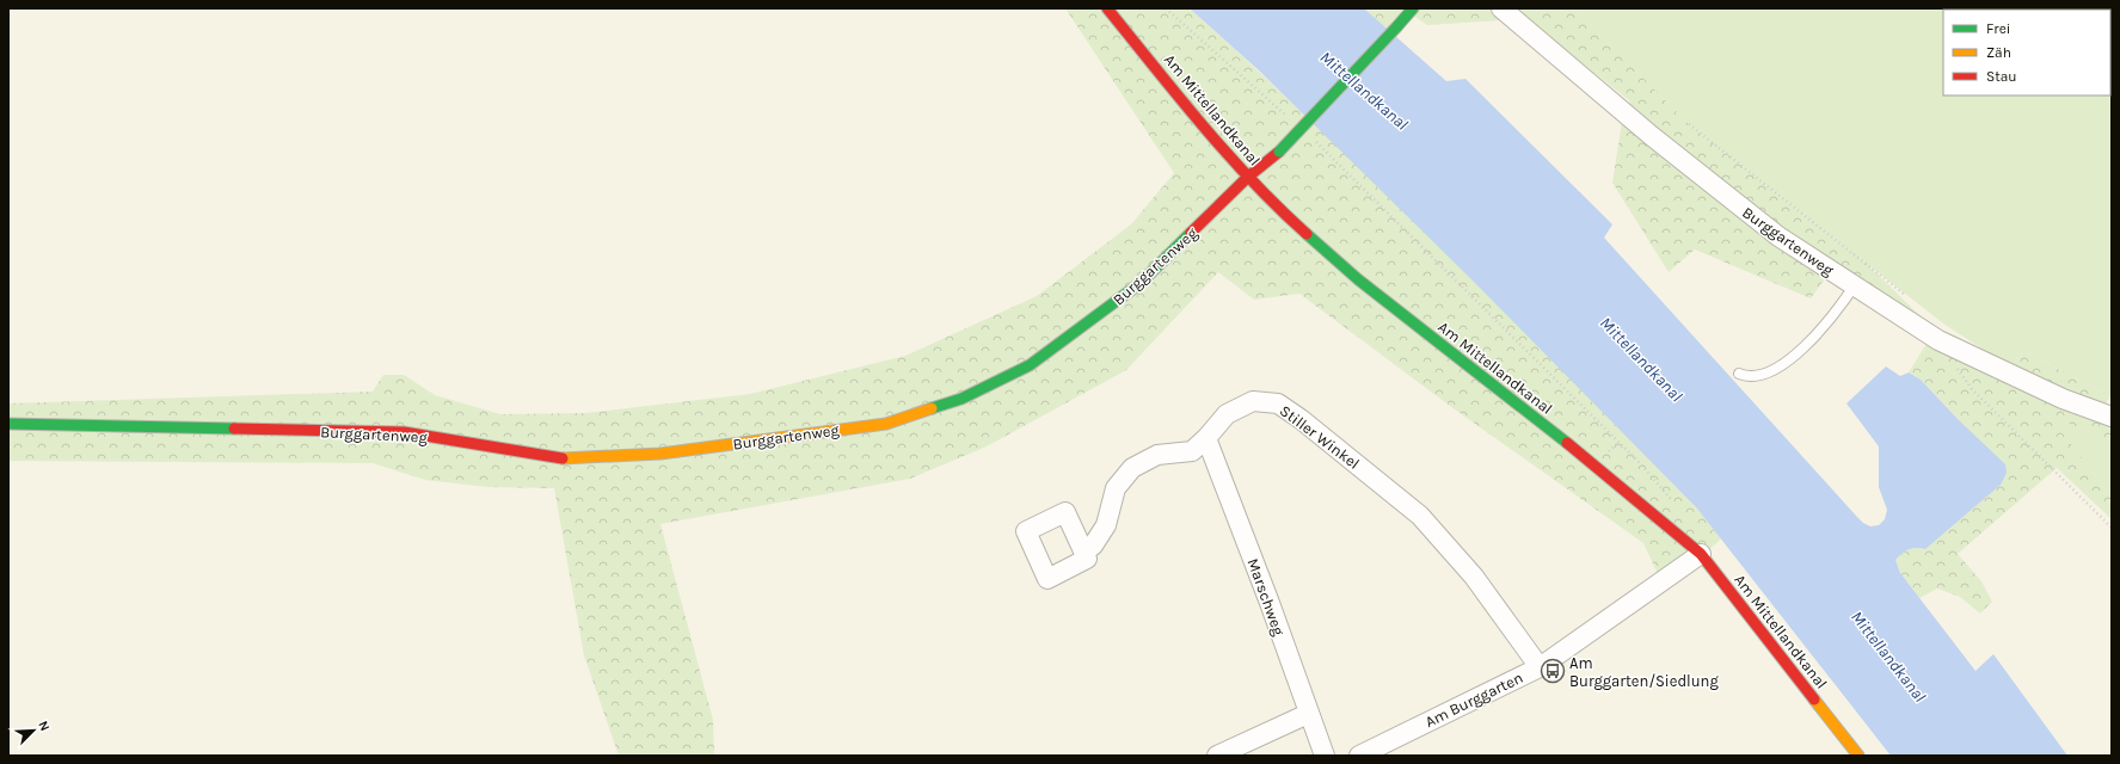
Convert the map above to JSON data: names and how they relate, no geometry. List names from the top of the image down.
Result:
{
  "streets": {
    "street": [
      "Am Mittellandkanal",
      "Burggartenweg",
      "Stiller Winkel",
      "Marschweg",
      "Am Burggarten"
    ]
  },
  "crossings": [
    ["Am Mittellandkanal", "Burggartenweg"],
    ["Am Mittellandkanal", "Am Burggarten"],
    ["Stiller Winkel", "Marschweg"],
    ["Stiller Winkel", "Am Burggarten"]
  ],
  "water": ["Mittellandkanal"],
  "places": {
    "bus stop": ["Am Burggarten/Siedlung"]
  },
  "legend": ["Frei", "Zäh", "Stau"],
  "north": "top right"
}
